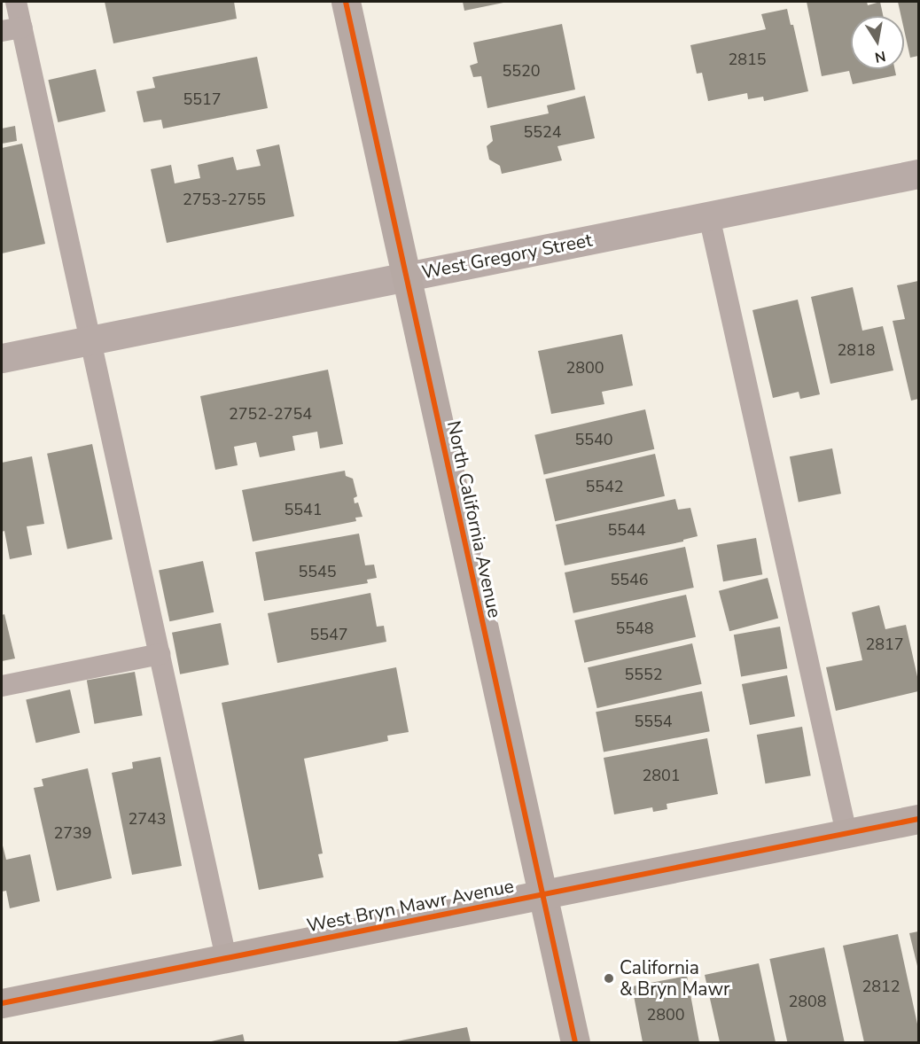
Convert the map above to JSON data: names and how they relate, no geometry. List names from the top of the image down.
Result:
{
  "streets": {
    "main road": ["North California Avenue", "West Bryn Mawr Avenue"],
    "street": ["West Gregory Street"]
  },
  "crossings": [
    ["West Gregory Street", "North California Avenue"],
    ["North California Avenue", "West Bryn Mawr Avenue"]
  ],
  "places": ["California & Bryn Mawr"],
  "house_numbers": [
    "2815",
    "5520",
    "5517",
    "5524",
    "2753-2755",
    "2818",
    "2800",
    "2752-2754",
    "5540",
    "5542",
    "5541",
    "5544",
    "5545",
    "5546",
    "5548",
    "5547",
    "2817",
    "5552",
    "5554",
    "2801",
    "2743",
    "2739",
    "2812",
    "2808",
    "2800"
  ],
  "north": "bottom"
}
